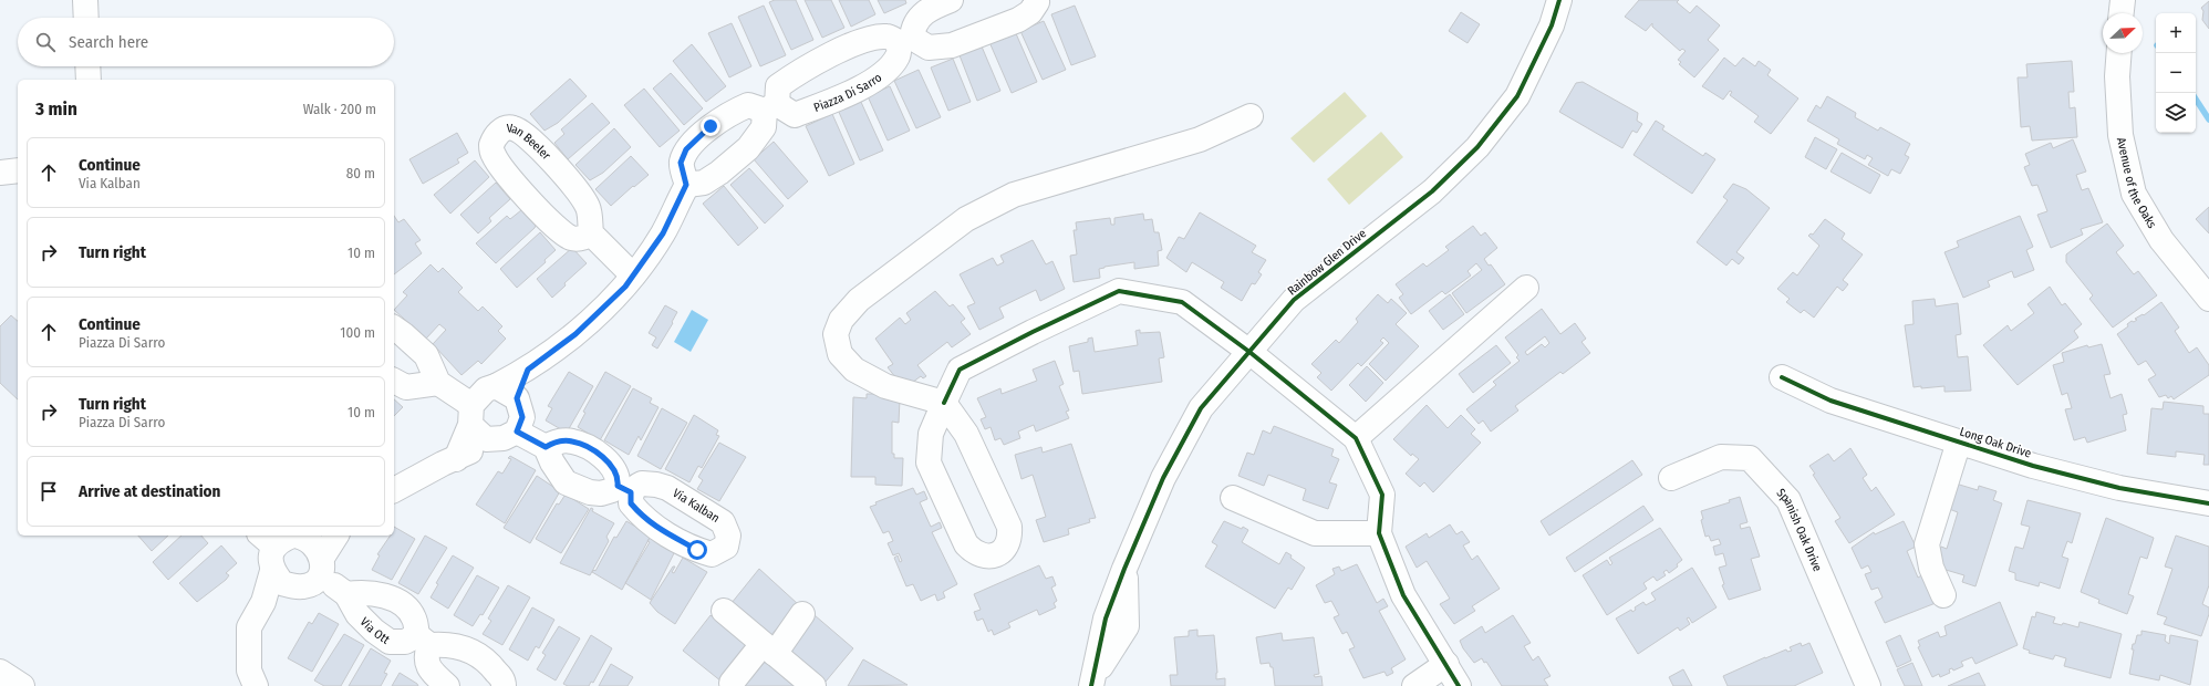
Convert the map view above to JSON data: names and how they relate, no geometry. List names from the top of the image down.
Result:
{
  "streets": {
    "street": [
      "Piazza Di Sarro",
      "Van Beeler",
      "Avenue of the Oaks",
      "Rainbow Glen Drive",
      "Long Oak Drive",
      "Spanish Oak Drive",
      "Via Ott"
    ]
  },
  "north": "top right",
  "page": {
    "map_buttons": ["+", "−"],
    "search": "Search here",
    "heading": ["3 min", "Walk · 200 m"],
    "list": [
      ["Continue", "Via Kalban", "80 m"],
      ["Turn right", "10 m"],
      ["Continue", "Piazza Di Sarro", "100 m"],
      ["Turn right", "Piazza Di Sarro", "10 m"],
      "Arrive at destination"
    ]
  }
}
